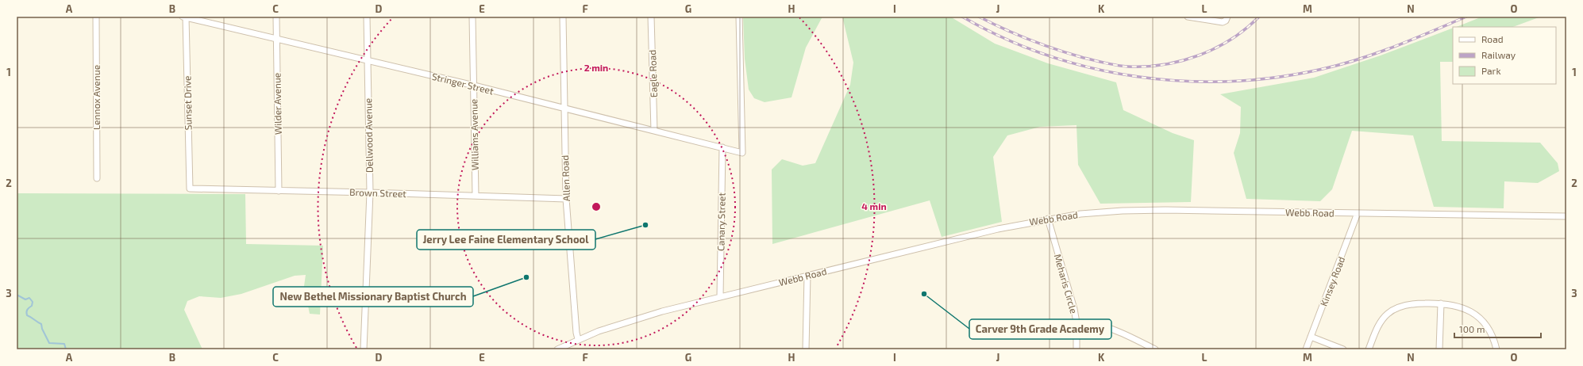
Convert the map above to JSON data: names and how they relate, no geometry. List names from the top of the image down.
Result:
{
  "streets": {
    "street": [
      "Eagle Road",
      "Stringer Street",
      "Lennox Avenue",
      "Sunset Drive",
      "Wilder Avenue",
      "Williams Avenue",
      "Dellwood Avenue",
      "Allen Road",
      "Brown Street",
      "Webb Road",
      "Canary Street",
      "Kinsey Road",
      "Meharis Circle"
    ]
  },
  "crossings": [
    ["Eagle Road", "Stringer Street"],
    ["Stringer Street", "Sunset Drive"],
    ["Stringer Street", "Wilder Avenue"],
    ["Stringer Street", "Williams Avenue"],
    ["Stringer Street", "Dellwood Avenue"],
    ["Stringer Street", "Allen Road"],
    ["Stringer Street", "Canary Street"],
    ["Sunset Drive", "Brown Street"],
    ["Wilder Avenue", "Brown Street"],
    ["Williams Avenue", "Brown Street"],
    ["Dellwood Avenue", "Brown Street"],
    ["Allen Road", "Brown Street"],
    ["Allen Road", "Webb Road"],
    ["Webb Road", "Canary Street"],
    ["Webb Road", "Kinsey Road"],
    ["Webb Road", "Meharis Circle"]
  ],
  "places": ["Jerry Lee Faine Elementary School", "New Bethel Missionary Baptist Church", "Carver 9th Grade Academy"],
  "legend": ["Road", "Railway", "Park"],
  "scale_bar": "100 m",
  "grid": {
    "columns": [
      "A",
      "B",
      "C",
      "D",
      "E",
      "F",
      "G",
      "H",
      "I",
      "J",
      "K",
      "L",
      "M",
      "N",
      "O"
    ],
    "rows": ["1", "2", "3"]
  },
  "rings": ["2 min", "4 min"]
}
